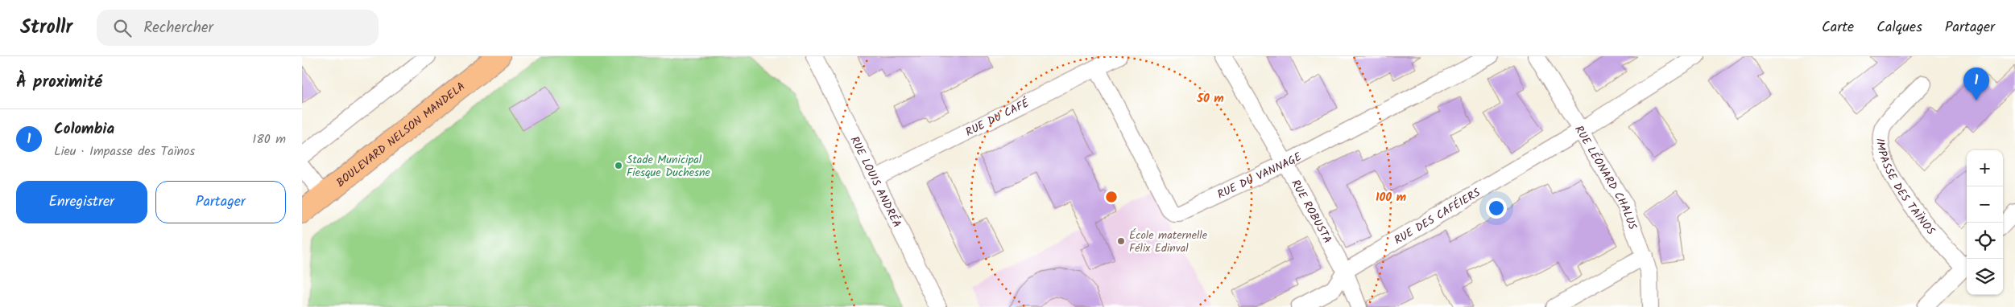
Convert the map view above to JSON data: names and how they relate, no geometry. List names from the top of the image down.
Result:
{
  "streets": {
    "main road": ["BOULEVARD NELSON MANDELA"],
    "street": [
      "RUE DU CAFÉ",
      "RUE DU VANNAGE",
      "RUE LÉONARD CHALUS",
      "RUE LOUIS ANDRÉA",
      "IMPASSE DES TAÏNOS",
      "RUE ROBUSTA",
      "RUE DES CAFÉIERS"
    ]
  },
  "crossings": [
    ["RUE DU CAFÉ", "RUE DU VANNAGE"],
    ["RUE DU CAFÉ", "RUE LOUIS ANDRÉA"],
    ["RUE DU VANNAGE", "RUE ROBUSTA"],
    ["RUE LÉONARD CHALUS", "RUE DES CAFÉIERS"],
    ["RUE ROBUSTA", "RUE DES CAFÉIERS"]
  ],
  "places": ["Stade Municipal Fiesque Duchesne", "École maternelle Félix Edinval"],
  "page": {
    "header": "Strollr",
    "search": "Rechercher",
    "nav": ["Carte", "Calques", "Partager"],
    "heading": "À proximité",
    "pins": "1",
    "list": [
      {
        "mark": "1",
        "name": "Colombia",
        "note": "Lieu · Impasse des Taïnos",
        "value": "180 m"
      }
    ],
    "map_buttons": ["+", "−"],
    "buttons": ["Enregistrer", "Partager"]
  },
  "rings": ["50 m", "100 m"]
}
